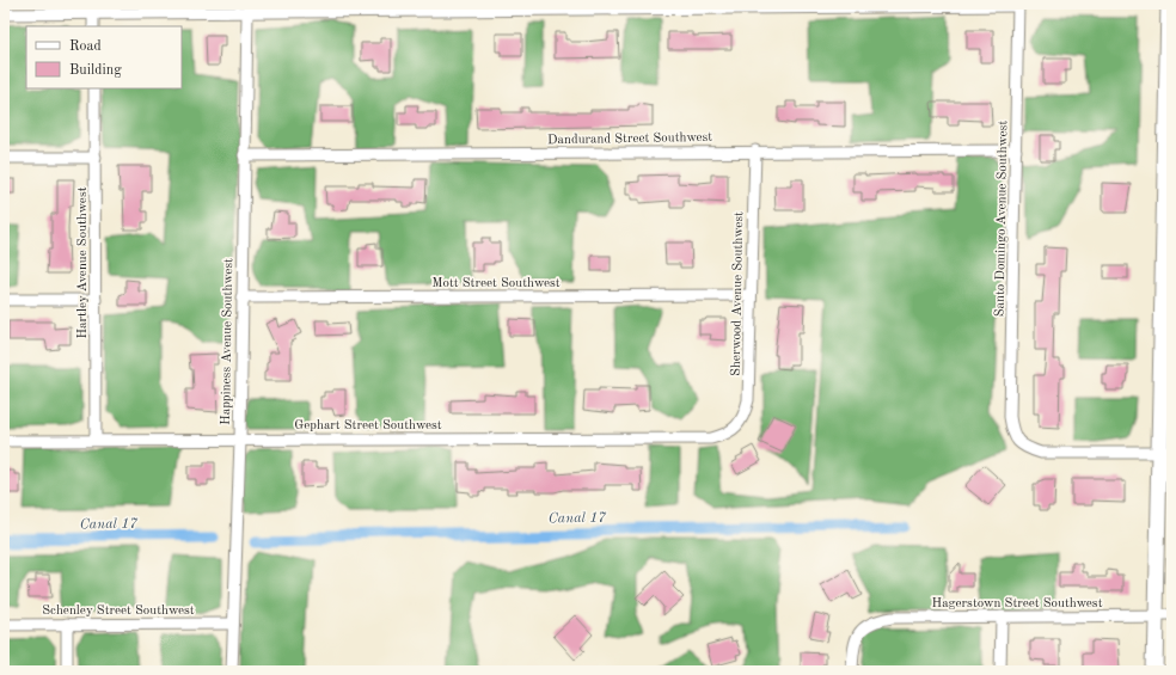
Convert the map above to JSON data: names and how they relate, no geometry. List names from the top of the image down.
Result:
{
  "streets": {
    "street": [
      "Dandurand Street Southwest",
      "Santo Domingo Avenue Southwest",
      "Hartley Avenue Southwest",
      "Mott Street Southwest",
      "Sherwood Avenue Southwest",
      "Happiness Avenue Southwest",
      "Gephart Street Southwest",
      "Hagerstown Street Southwest",
      "Schenley Street Southwest"
    ]
  },
  "crossings": [
    ["Dandurand Street Southwest", "Santo Domingo Avenue Southwest"],
    ["Dandurand Street Southwest", "Sherwood Avenue Southwest"],
    ["Dandurand Street Southwest", "Happiness Avenue Southwest"],
    ["Hartley Avenue Southwest", "Gephart Street Southwest"],
    ["Mott Street Southwest", "Sherwood Avenue Southwest"],
    ["Mott Street Southwest", "Happiness Avenue Southwest"],
    ["Sherwood Avenue Southwest", "Gephart Street Southwest"],
    ["Happiness Avenue Southwest", "Gephart Street Southwest"],
    ["Happiness Avenue Southwest", "Schenley Street Southwest"]
  ],
  "water": ["Canal 17"],
  "legend": ["Road", "Building"]
}
